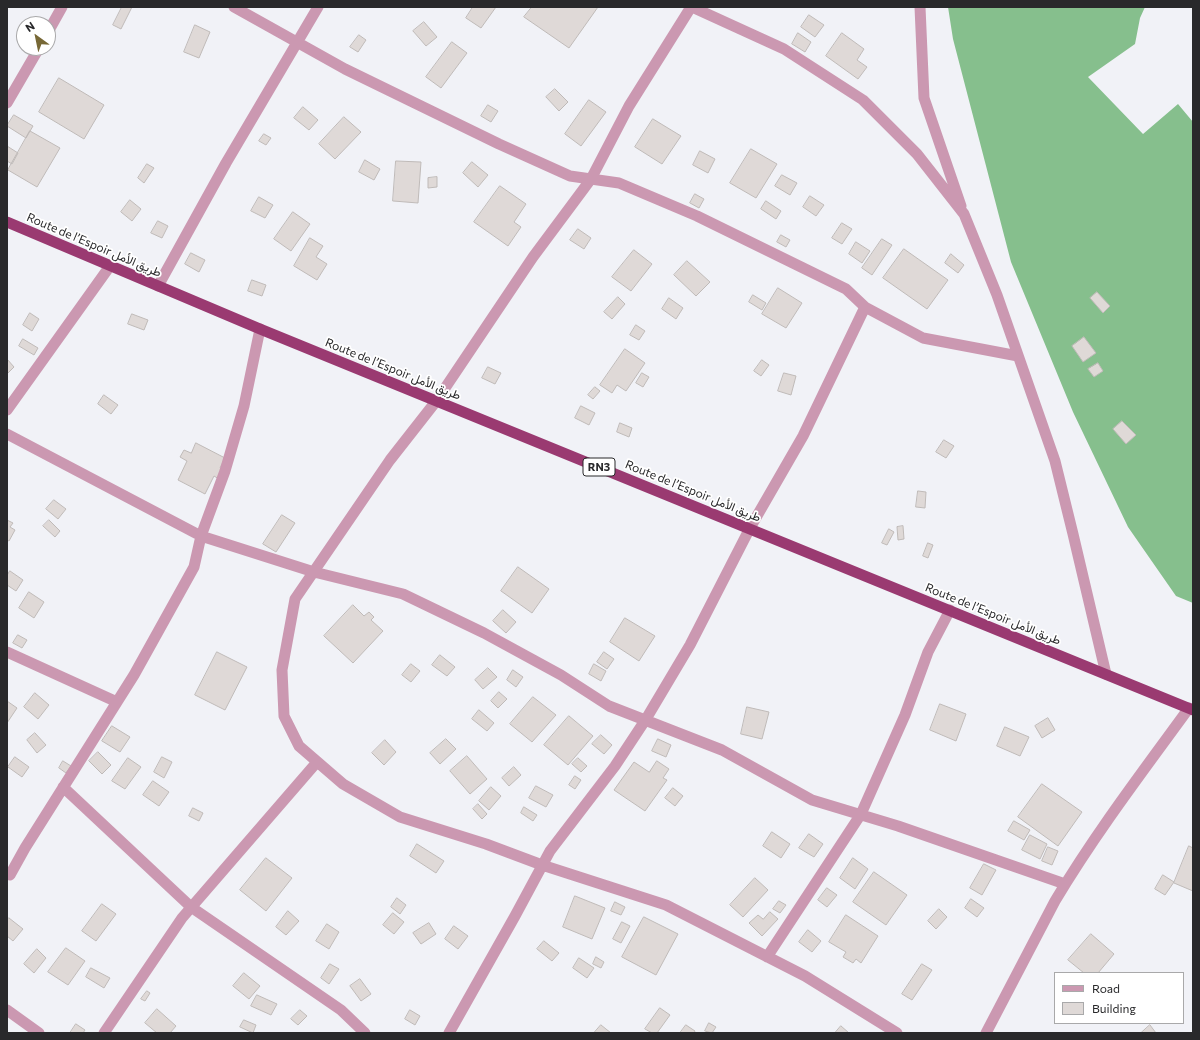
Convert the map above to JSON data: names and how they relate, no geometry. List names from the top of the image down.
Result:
{
  "streets": {
    "highway": ["Route de l’Espoir طريق الأمل", "RN3"]
  },
  "legend": ["Road", "Building"],
  "north": "top left"
}
